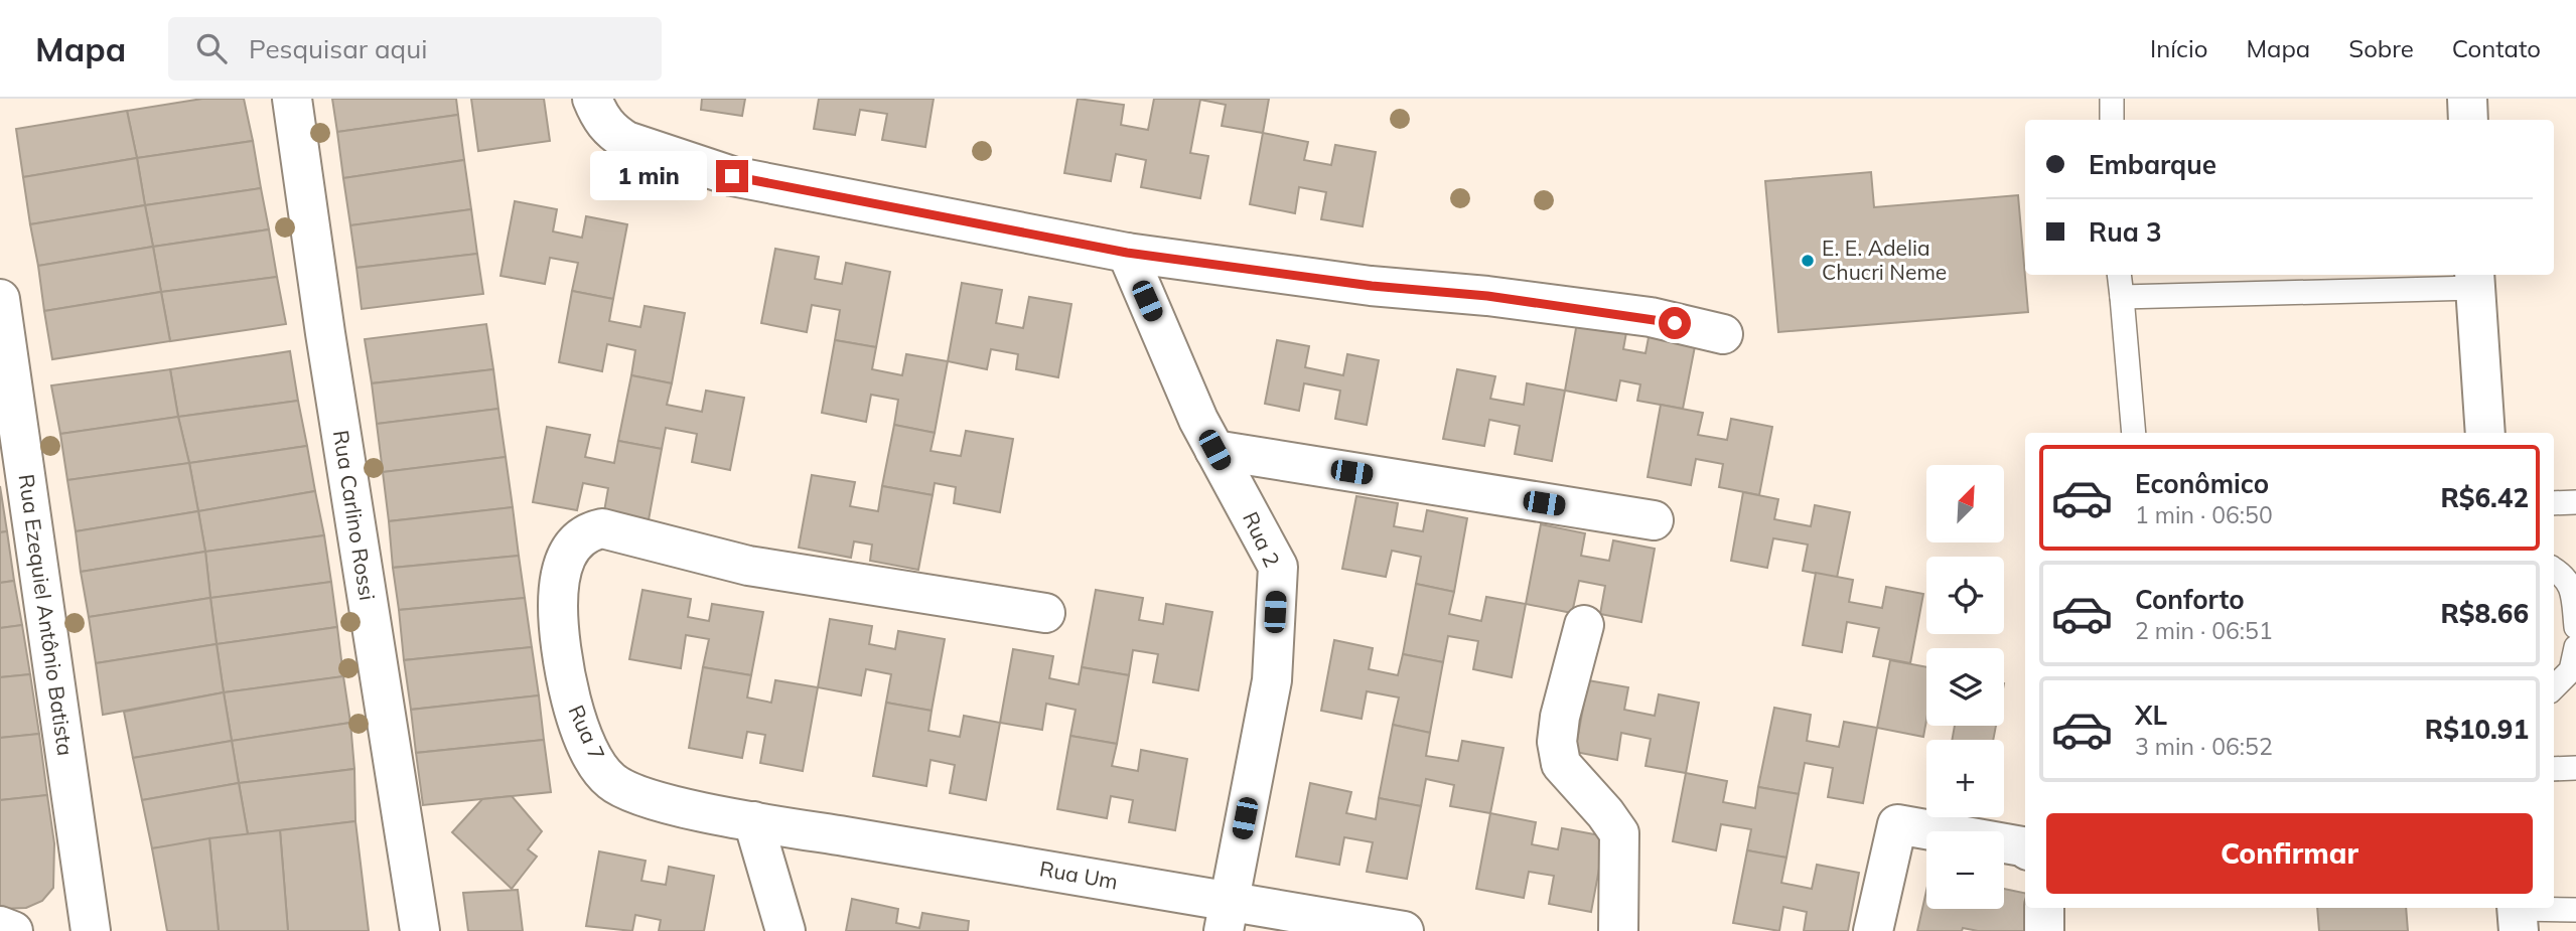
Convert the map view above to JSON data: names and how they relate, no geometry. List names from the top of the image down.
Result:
{
  "streets": {
    "street": [
      "Rua Carlino Rossi",
      "Rua 2",
      "Rua Ezequiel Antônio Batista",
      "Rua 7",
      "Rua Um"
    ]
  },
  "crossings": [
    ["Rua 2", "Rua Um"],
    ["Rua 7", "Rua Um"]
  ],
  "places": ["E. E. Adelia Chucri Neme"],
  "north": "top right",
  "page": {
    "header": "Mapa",
    "search": "Pesquisar aqui",
    "nav": [
      "Início",
      "Mapa",
      "Sobre",
      "Contato"
    ],
    "banner": ["Embarque", "Rua 3"],
    "bubble": "1 min",
    "list": [
      {
        "name": "Econômico",
        "note": "1 min · 06:50",
        "value": "R$6.42"
      },
      {
        "name": "Conforto",
        "note": "2 min · 06:51",
        "value": "R$8.66"
      },
      {
        "name": "XL",
        "note": "3 min · 06:52",
        "value": "R$10.91"
      }
    ],
    "map_buttons": ["+", "−"],
    "buttons": "Confirmar"
  }
}
